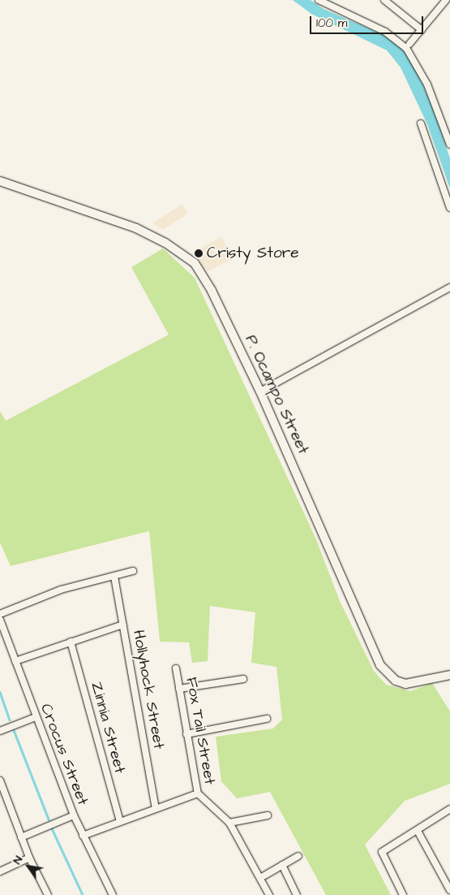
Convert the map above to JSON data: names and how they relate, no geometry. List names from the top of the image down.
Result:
{
  "streets": {
    "street": [
      "P. Ocampo Street",
      "Hollyhock Street",
      "Zinnia Street",
      "Fox Tail Street",
      "Crocus Street"
    ]
  },
  "places": ["Cristy Store"],
  "scale_bar": "100 m",
  "north": "top left"
}
